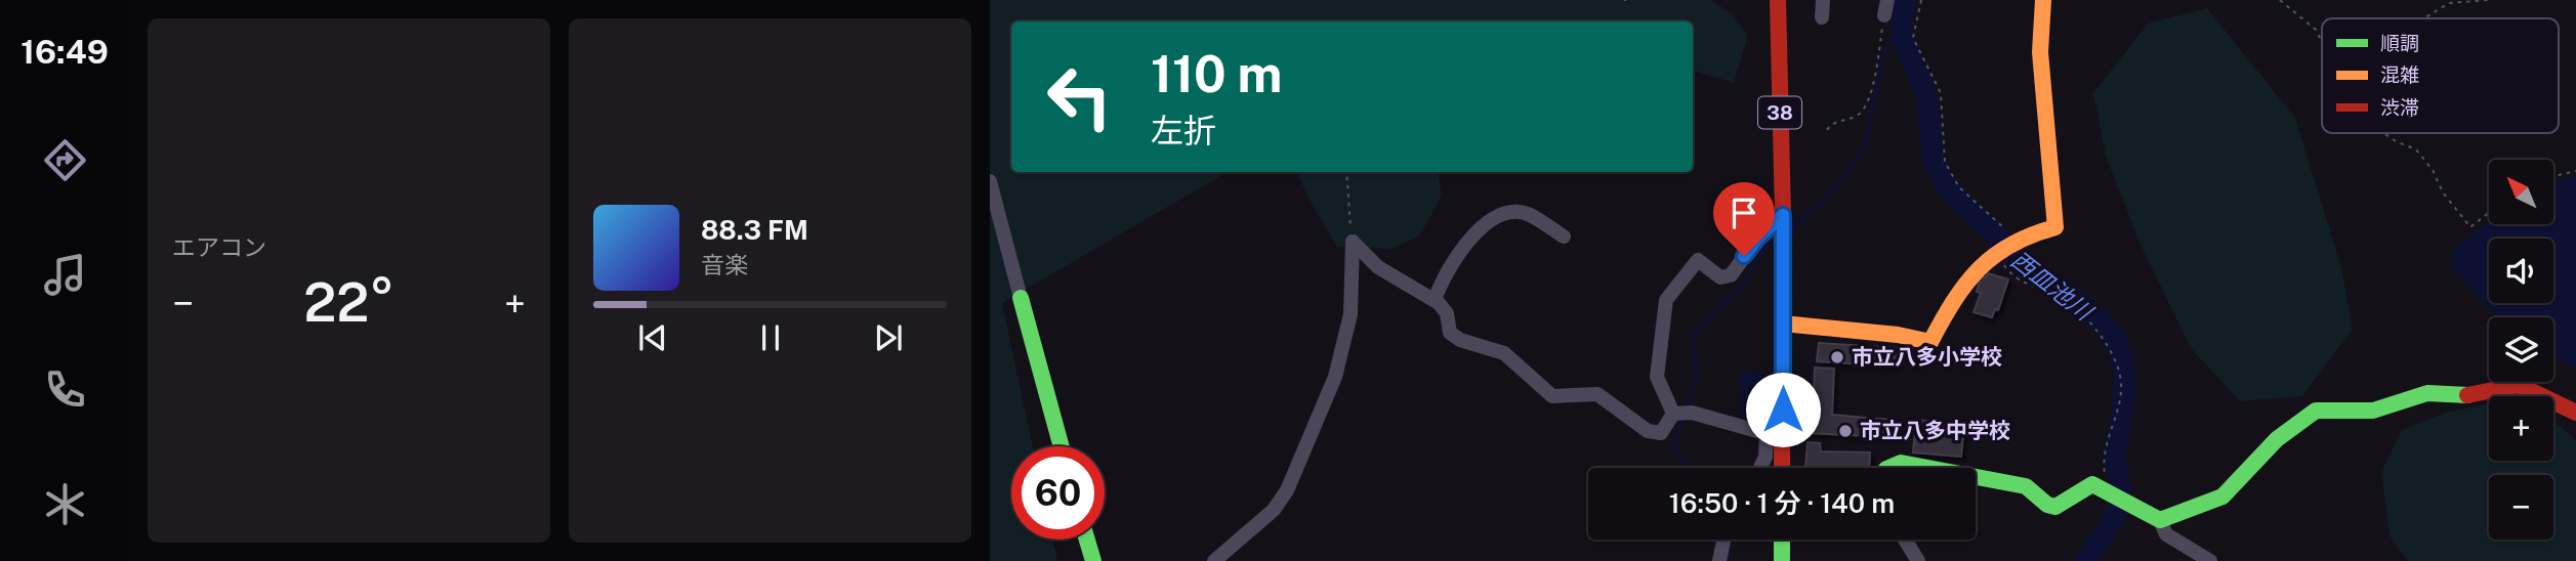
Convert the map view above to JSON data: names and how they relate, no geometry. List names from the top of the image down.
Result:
{
  "streets": {
    "street": ["38"]
  },
  "water": ["西皿池川"],
  "places": ["市立八多小学校", "市立八多中学校"],
  "legend": ["順調", "混雑", "渋滞"],
  "north": "top left",
  "page": {
    "tabs": "16:49",
    "tile": "エアコン",
    "turn": ["110 m", "左折"],
    "map_buttons": ["+", "−"],
    "song": ["88.3 FM", "音楽"],
    "heat": ["−", "22°", "+"],
    "limit": "60",
    "trip": "16:50 · 1 分 · 140 m"
  }
}
